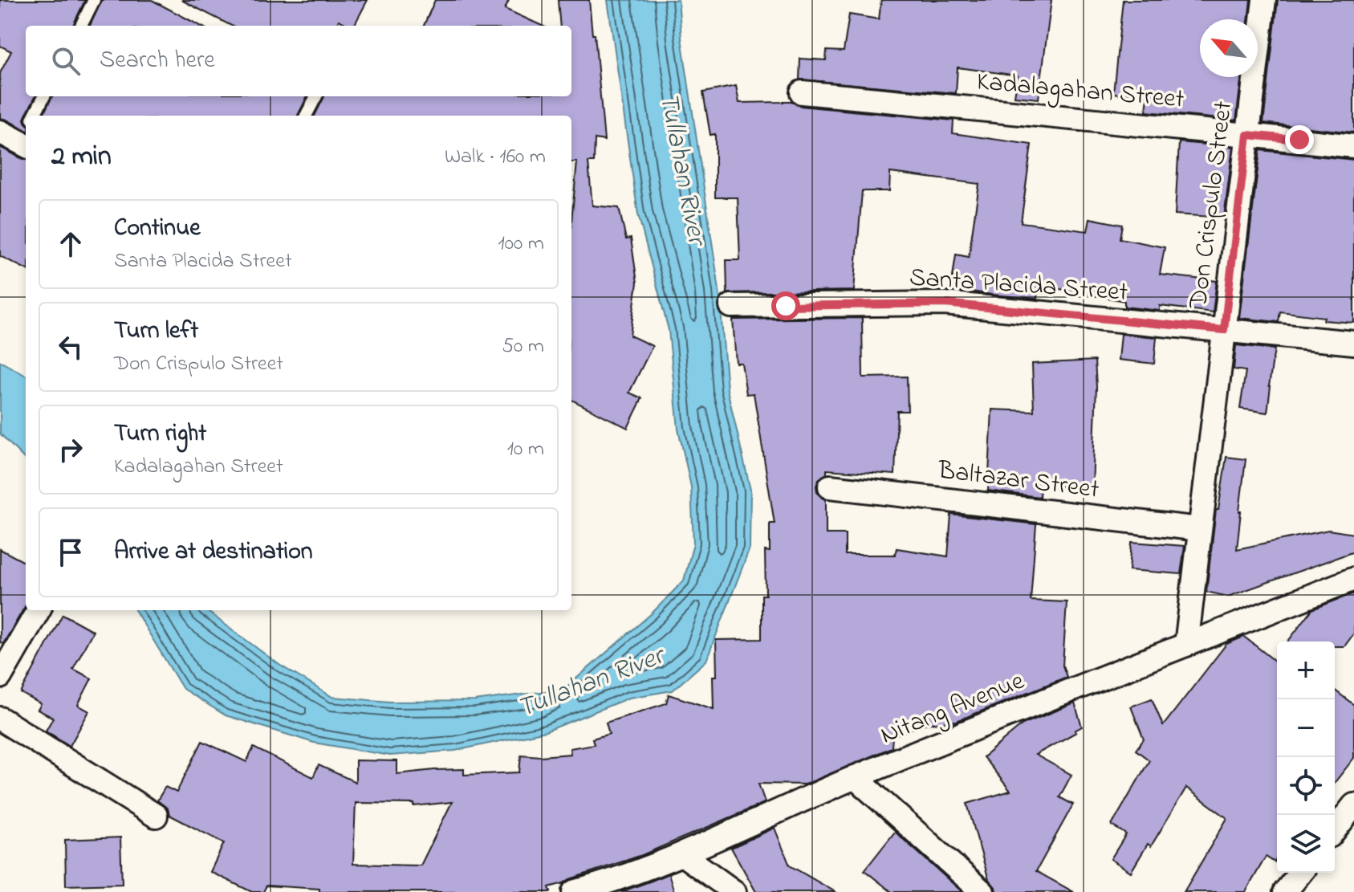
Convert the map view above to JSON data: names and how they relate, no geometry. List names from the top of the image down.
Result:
{
  "streets": {
    "street": [
      "Kadalagahan Street",
      "Don Crispulo Street",
      "Santa Placida Street",
      "Baltazar Street",
      "Nitang Avenue"
    ]
  },
  "crossings": [
    ["Kadalagahan Street", "Don Crispulo Street"],
    ["Don Crispulo Street", "Santa Placida Street"],
    ["Don Crispulo Street", "Baltazar Street"],
    ["Don Crispulo Street", "Nitang Avenue"]
  ],
  "water": ["Tullahan River"],
  "north": "top left",
  "page": {
    "search": "Search here",
    "heading": ["2 min", "Walk · 160 m"],
    "list": [
      ["Continue", "Santa Placida Street", "100 m"],
      ["Turn left", "Don Crispulo Street", "50 m"],
      ["Turn right", "Kadalagahan Street", "10 m"],
      "Arrive at destination"
    ],
    "map_buttons": ["+", "−"]
  }
}
